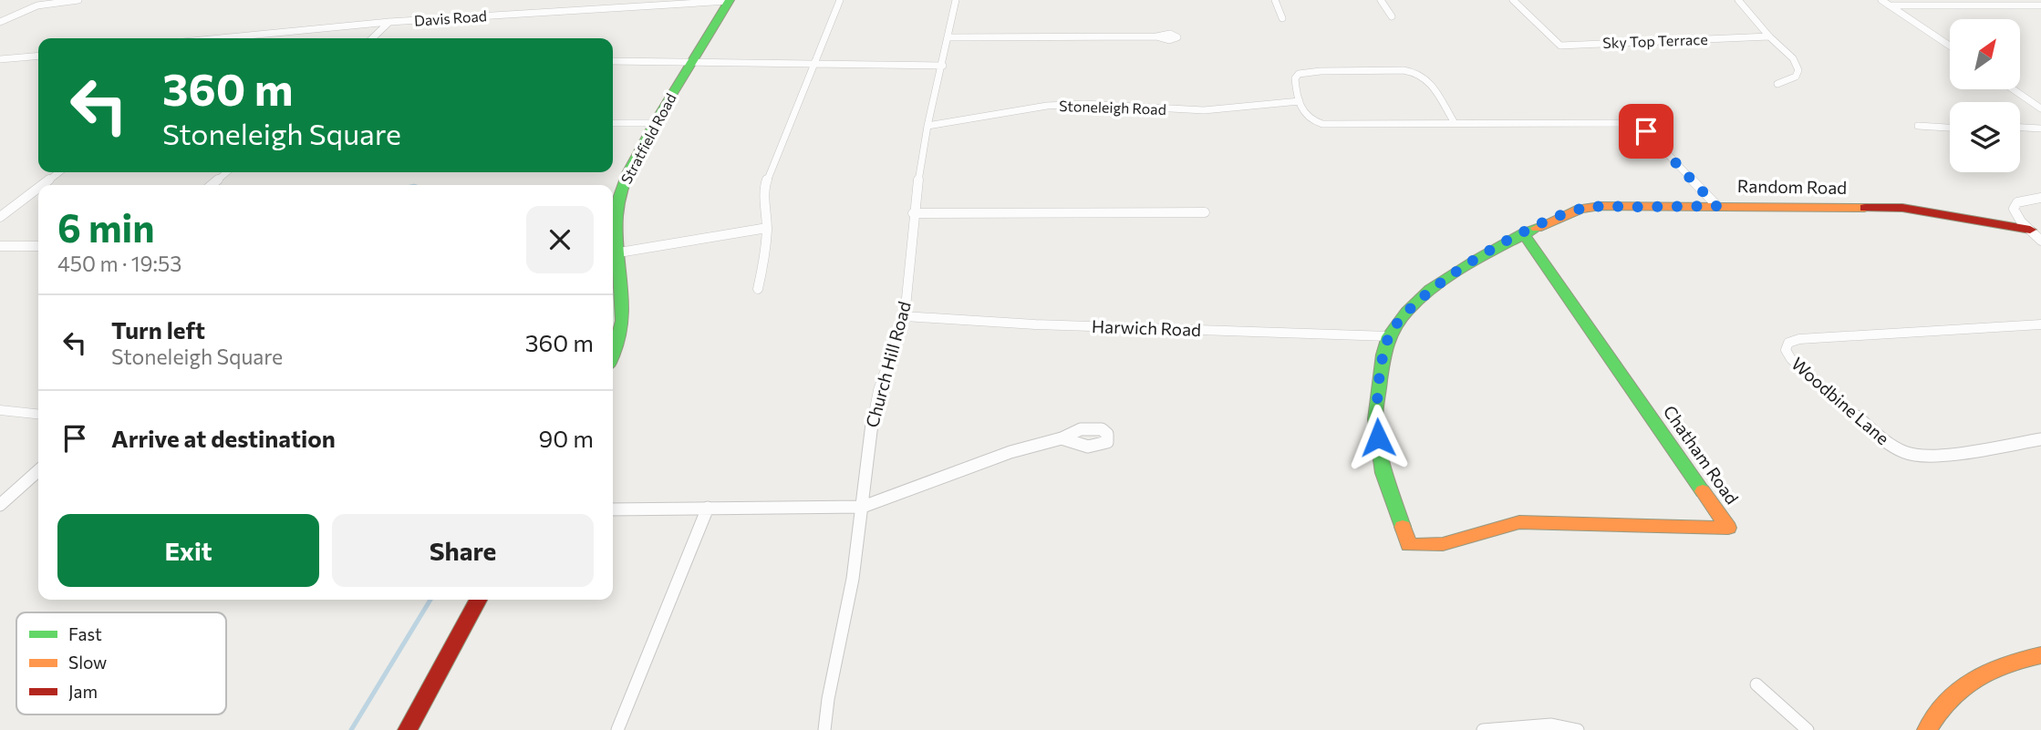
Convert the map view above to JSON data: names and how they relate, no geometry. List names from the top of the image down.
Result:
{
  "streets": {
    "street": [
      "Davis Road",
      "Sky Top Terrace",
      "Stoneleigh Road",
      "Stratfield Road",
      "Random Road",
      "Harwich Road",
      "Church Hill Road",
      "Woodbine Lane",
      "Chatham Road"
    ]
  },
  "crossings": [
    ["Davis Road", "Stratfield Road"],
    ["Stoneleigh Road", "Church Hill Road"],
    ["Random Road", "Harwich Road"],
    ["Random Road", "Chatham Road"],
    ["Harwich Road", "Church Hill Road"]
  ],
  "legend": ["Fast", "Slow", "Jam"],
  "north": "top right",
  "page": {
    "turn": ["360 m", "Stoneleigh Square"],
    "heading": ["6 min", "450 m · 19:53"],
    "list": [
      {
        "name": "Turn left",
        "note": "Stoneleigh Square",
        "value": "360 m"
      },
      {
        "name": "Arrive at destination",
        "value": "90 m"
      }
    ],
    "buttons": ["Exit", "Share"]
  }
}
